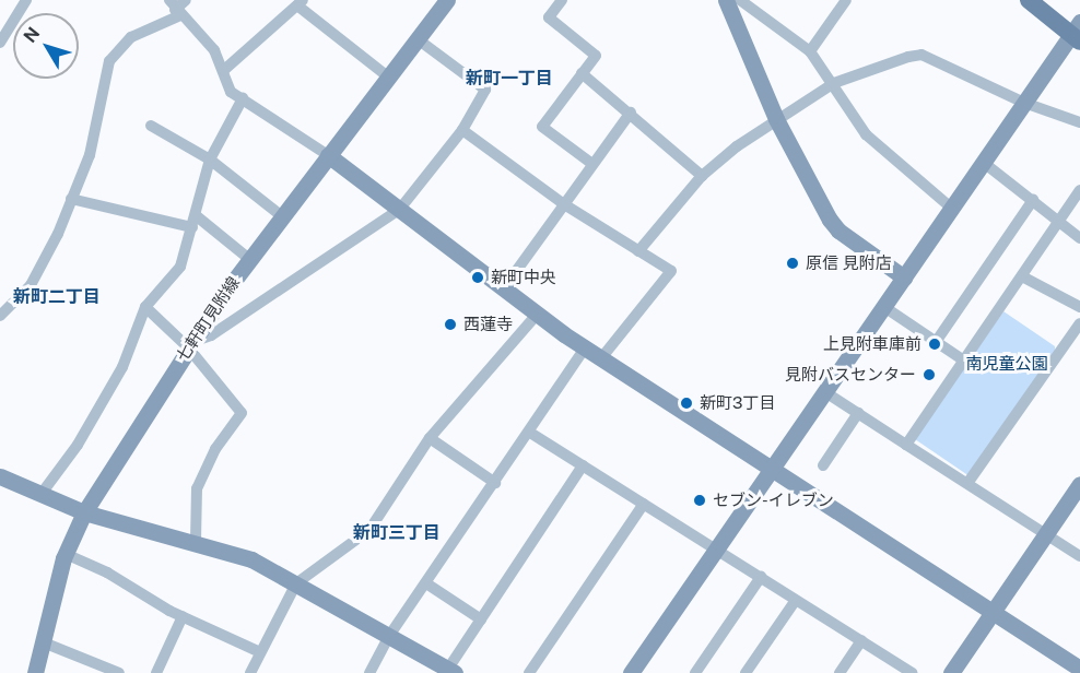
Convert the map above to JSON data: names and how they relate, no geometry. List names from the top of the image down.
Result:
{
  "streets": {
    "street": ["七軒町見附線"]
  },
  "districts": ["新町一丁目", "新町二丁目", "新町三丁目"],
  "parks": ["南児童公園"],
  "places": [
    "原信 見附店",
    "新町中央",
    "西蓮寺",
    "上見附車庫前",
    "見附バスセンター",
    "新町3丁目",
    "セブン-イレブン"
  ],
  "north": "top left"
}
